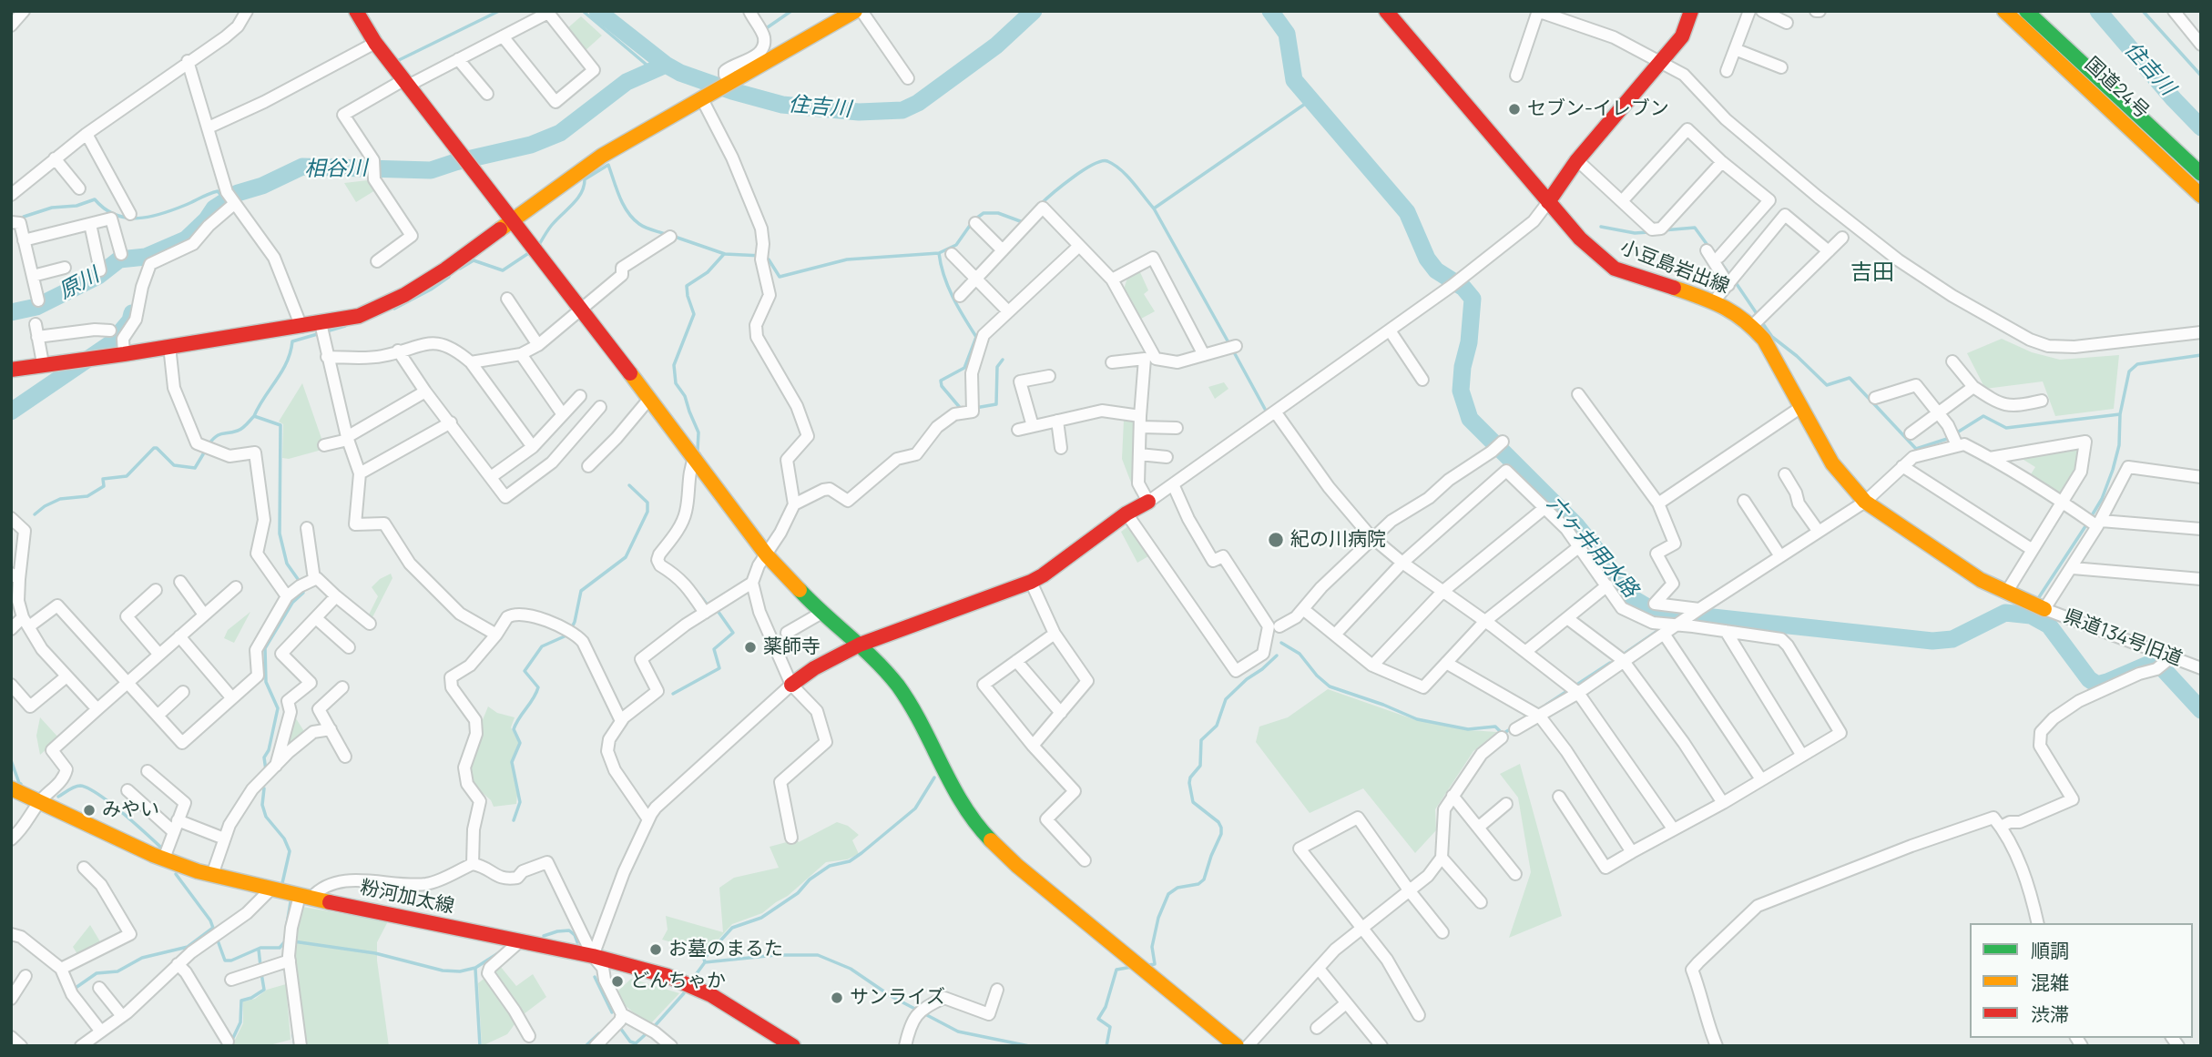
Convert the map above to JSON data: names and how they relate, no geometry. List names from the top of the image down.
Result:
{
  "streets": {
    "main road": ["国道24号", "小豆島岩出線", "粉河加太線"],
    "street": ["県道134号旧道"]
  },
  "crossings": [
    ["小豆島岩出線", "県道134号旧道"]
  ],
  "districts": ["吉田"],
  "water": [
    "住吉川",
    "相谷川",
    "原川",
    "六ヶ井用水路"
  ],
  "places": [
    "セブン-イレブン",
    "紀の川病院",
    "薬師寺",
    "みやい",
    "お墓のまるた",
    "どんちゃか",
    "サンライズ"
  ],
  "legend": ["順調", "混雑", "渋滞"]
}
